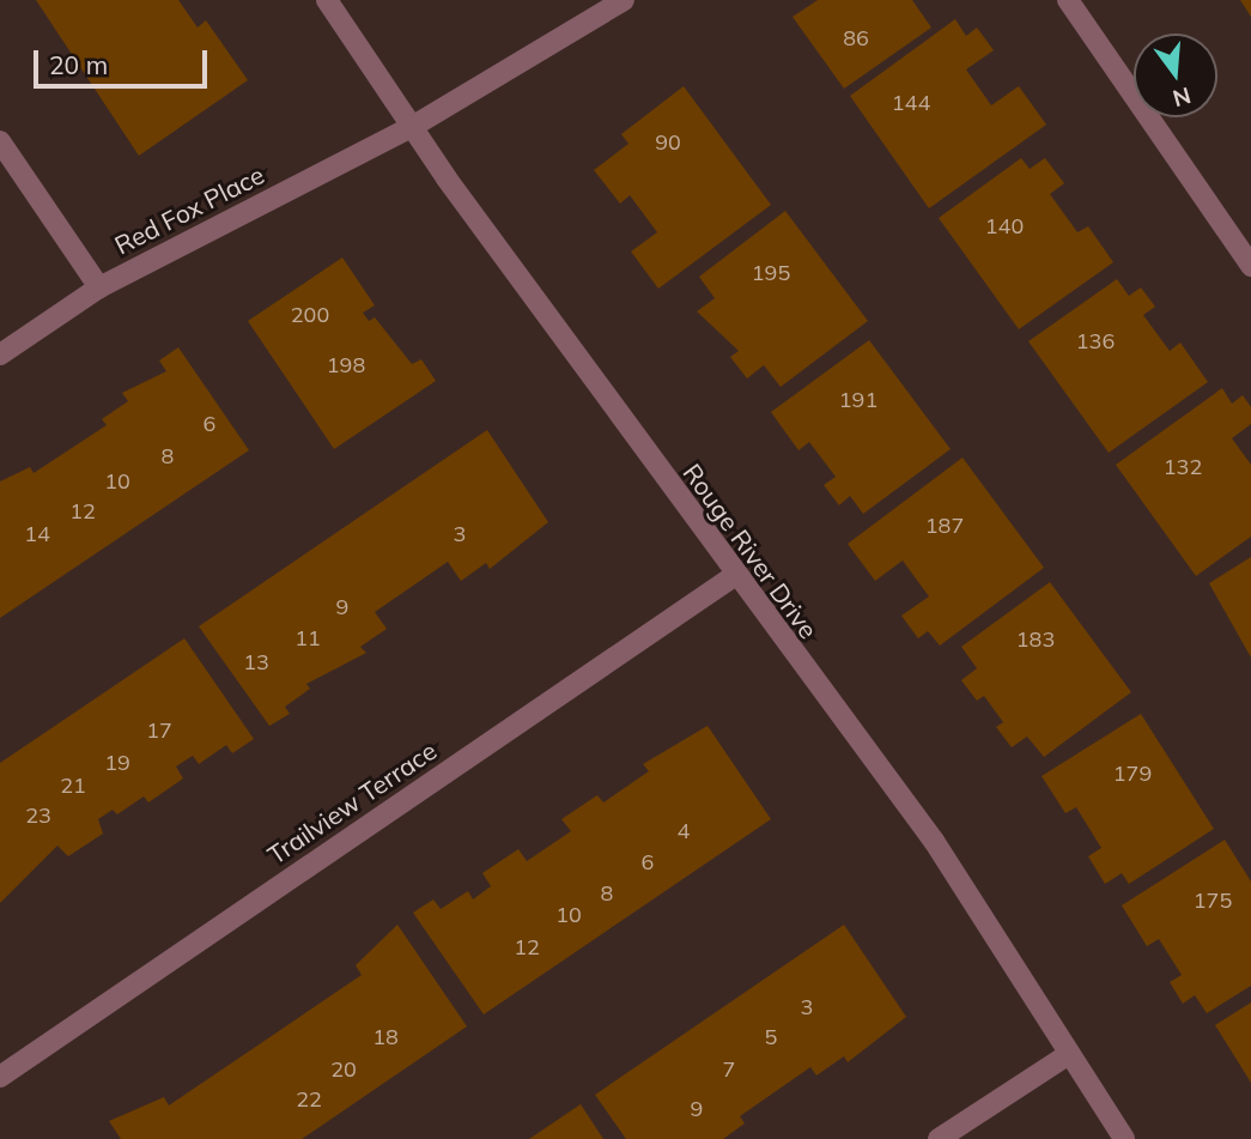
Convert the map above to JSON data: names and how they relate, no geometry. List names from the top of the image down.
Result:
{
  "streets": {
    "street": ["Red Fox Place", "Rouge River Drive", "Trailview Terrace"]
  },
  "crossings": [
    ["Red Fox Place", "Rouge River Drive"],
    ["Rouge River Drive", "Trailview Terrace"]
  ],
  "house_numbers": [
    "86",
    "144",
    "90",
    "140",
    "195",
    "200",
    "136",
    "198",
    "191",
    "6",
    "8",
    "132",
    "10",
    "12",
    "187",
    "14",
    "3",
    "9",
    "11",
    "183",
    "13",
    "17",
    "19",
    "179",
    "21",
    "23",
    "4",
    "6",
    "8",
    "175",
    "10",
    "12",
    "3",
    "18",
    "5",
    "20",
    "7",
    "22",
    "9"
  ],
  "scale_bar": "20 m",
  "north": "bottom"
}
